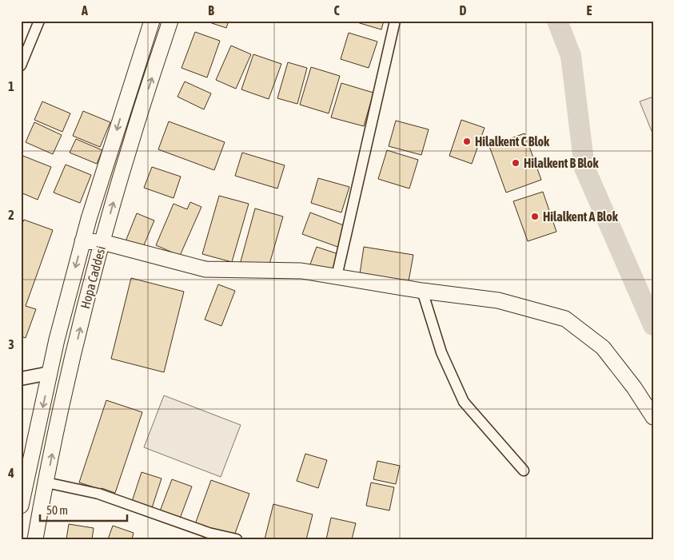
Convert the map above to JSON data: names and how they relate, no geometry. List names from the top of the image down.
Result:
{
  "streets": {
    "main road": ["Hopa Caddesi"]
  },
  "places": ["Hilalkent C Blok", "Hilalkent B Blok", "Hilalkent A Blok"],
  "scale_bar": "50 m",
  "grid": {
    "columns": [
      "A",
      "B",
      "C",
      "D",
      "E"
    ],
    "rows": [
      "1",
      "2",
      "3",
      "4"
    ]
  }
}
